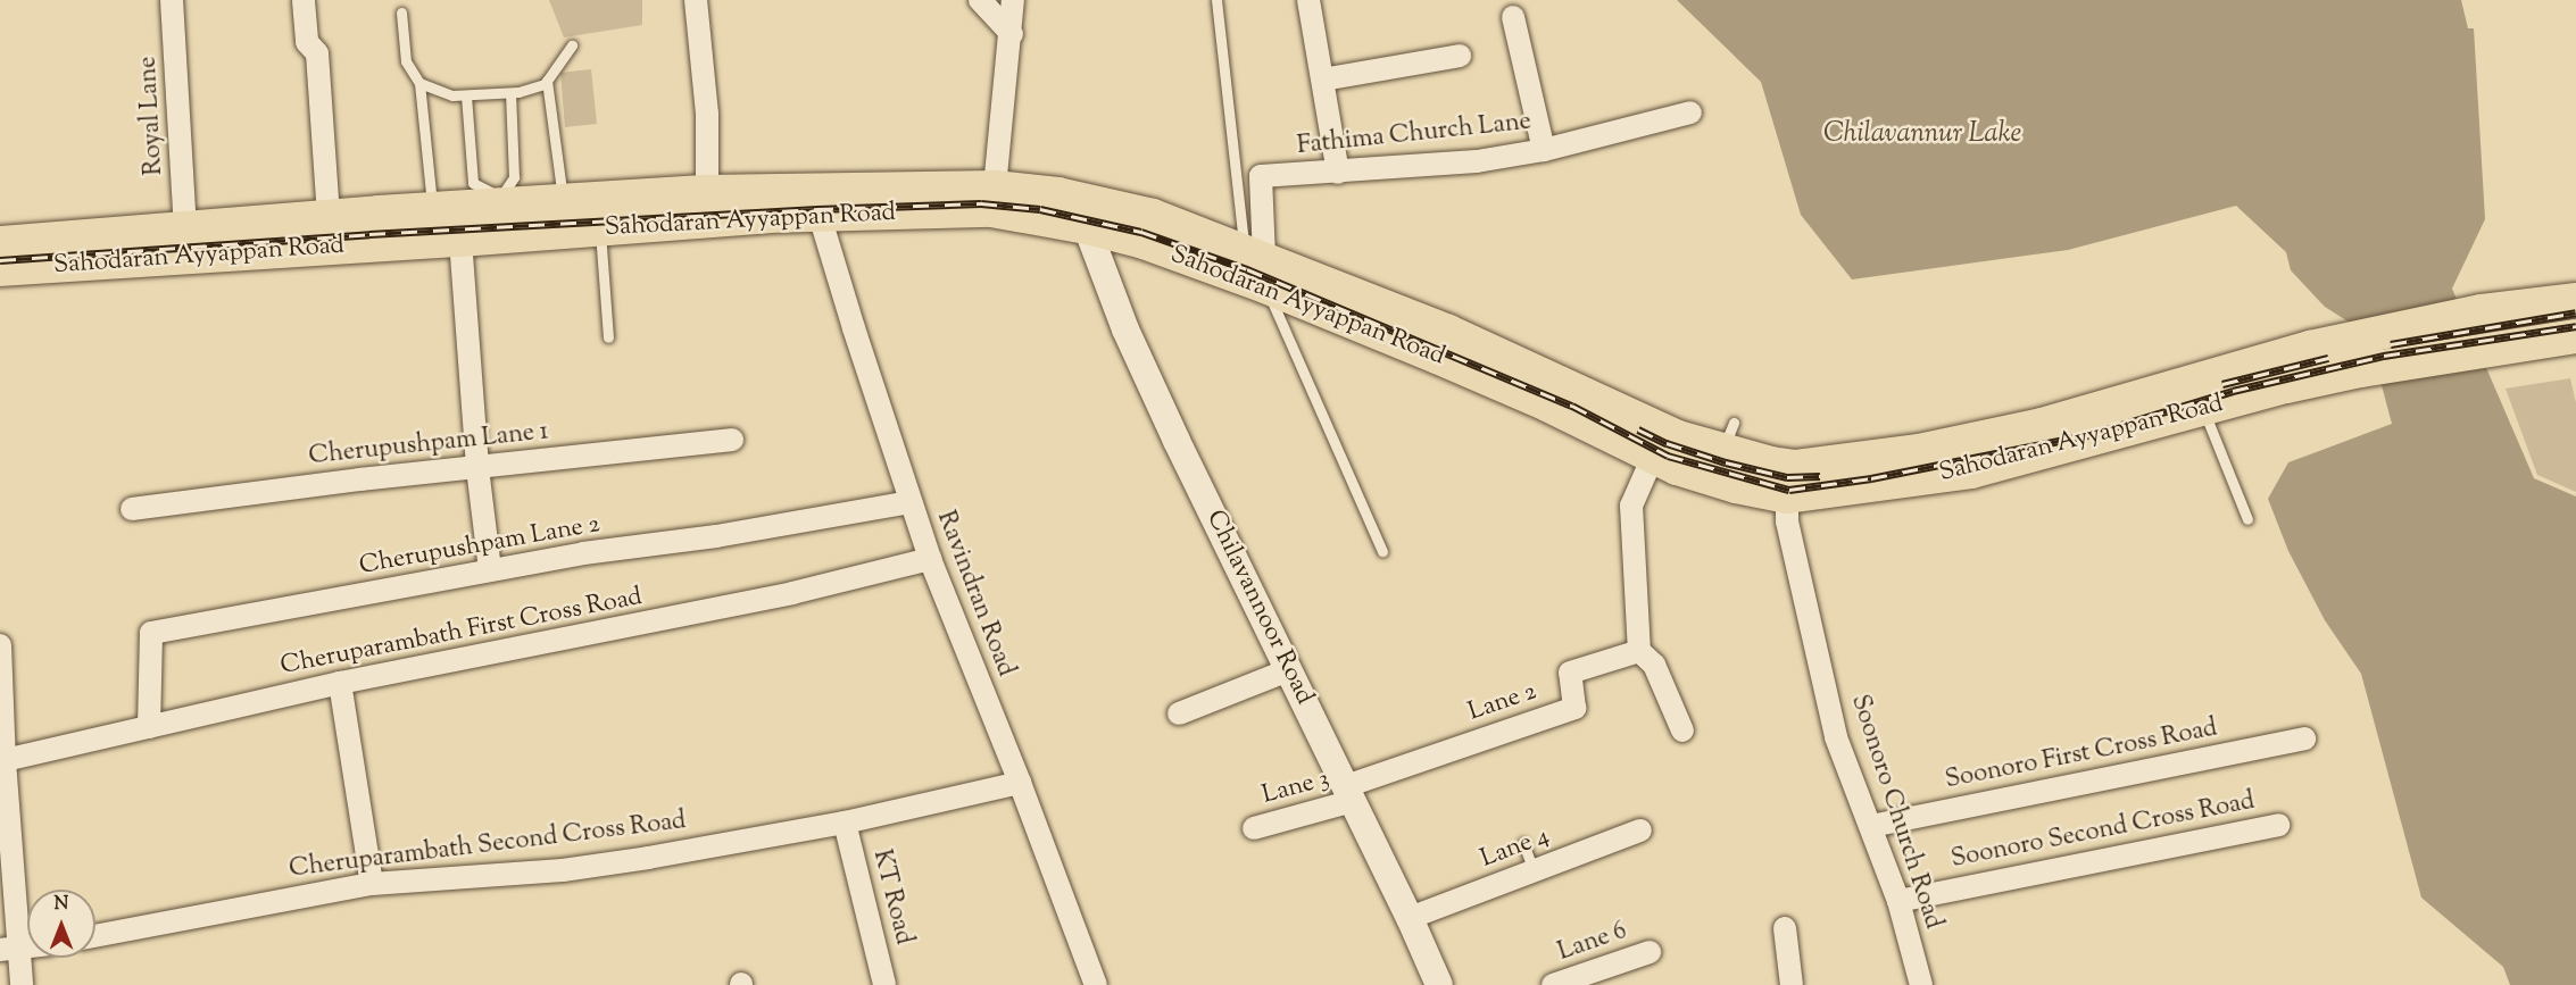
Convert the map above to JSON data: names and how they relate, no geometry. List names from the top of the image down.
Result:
{
  "streets": {
    "main road": ["Sahodaran Ayyappan Road"],
    "street": [
      "Royal Lane",
      "Fathima Church Lane",
      "Cherupushpam Lane 1",
      "Cherupushpam Lane 2",
      "Ravindran Road",
      "Chilavannoor Road",
      "Cheruparambath First Cross Road",
      "Lane 2",
      "Soonoro First Cross Road",
      "Lane 3",
      "Soonoro Church Road",
      "Soonoro Second Cross Road",
      "Cheruparambath Second Cross Road",
      "Lane 4",
      "KT Road",
      "Lane 6"
    ]
  },
  "crossings": [
    ["Royal Lane", "Sahodaran Ayyappan Road"],
    ["Fathima Church Lane", "Sahodaran Ayyappan Road"],
    ["Sahodaran Ayyappan Road", "Ravindran Road"],
    ["Sahodaran Ayyappan Road", "Chilavannoor Road"],
    ["Sahodaran Ayyappan Road", "Soonoro Church Road"],
    ["Cherupushpam Lane 2", "Ravindran Road"],
    ["Cherupushpam Lane 2", "Cheruparambath First Cross Road"],
    ["Ravindran Road", "Cheruparambath First Cross Road"],
    ["Ravindran Road", "Cheruparambath Second Cross Road"],
    ["Chilavannoor Road", "Lane 2"],
    ["Chilavannoor Road", "Lane 3"],
    ["Chilavannoor Road", "Lane 4"],
    ["Lane 2", "Lane 3"],
    ["Soonoro First Cross Road", "Soonoro Church Road"],
    ["Soonoro Church Road", "Soonoro Second Cross Road"],
    ["Cheruparambath Second Cross Road", "KT Road"]
  ],
  "water": ["Chilavannur Lake"],
  "north": "top"
}
